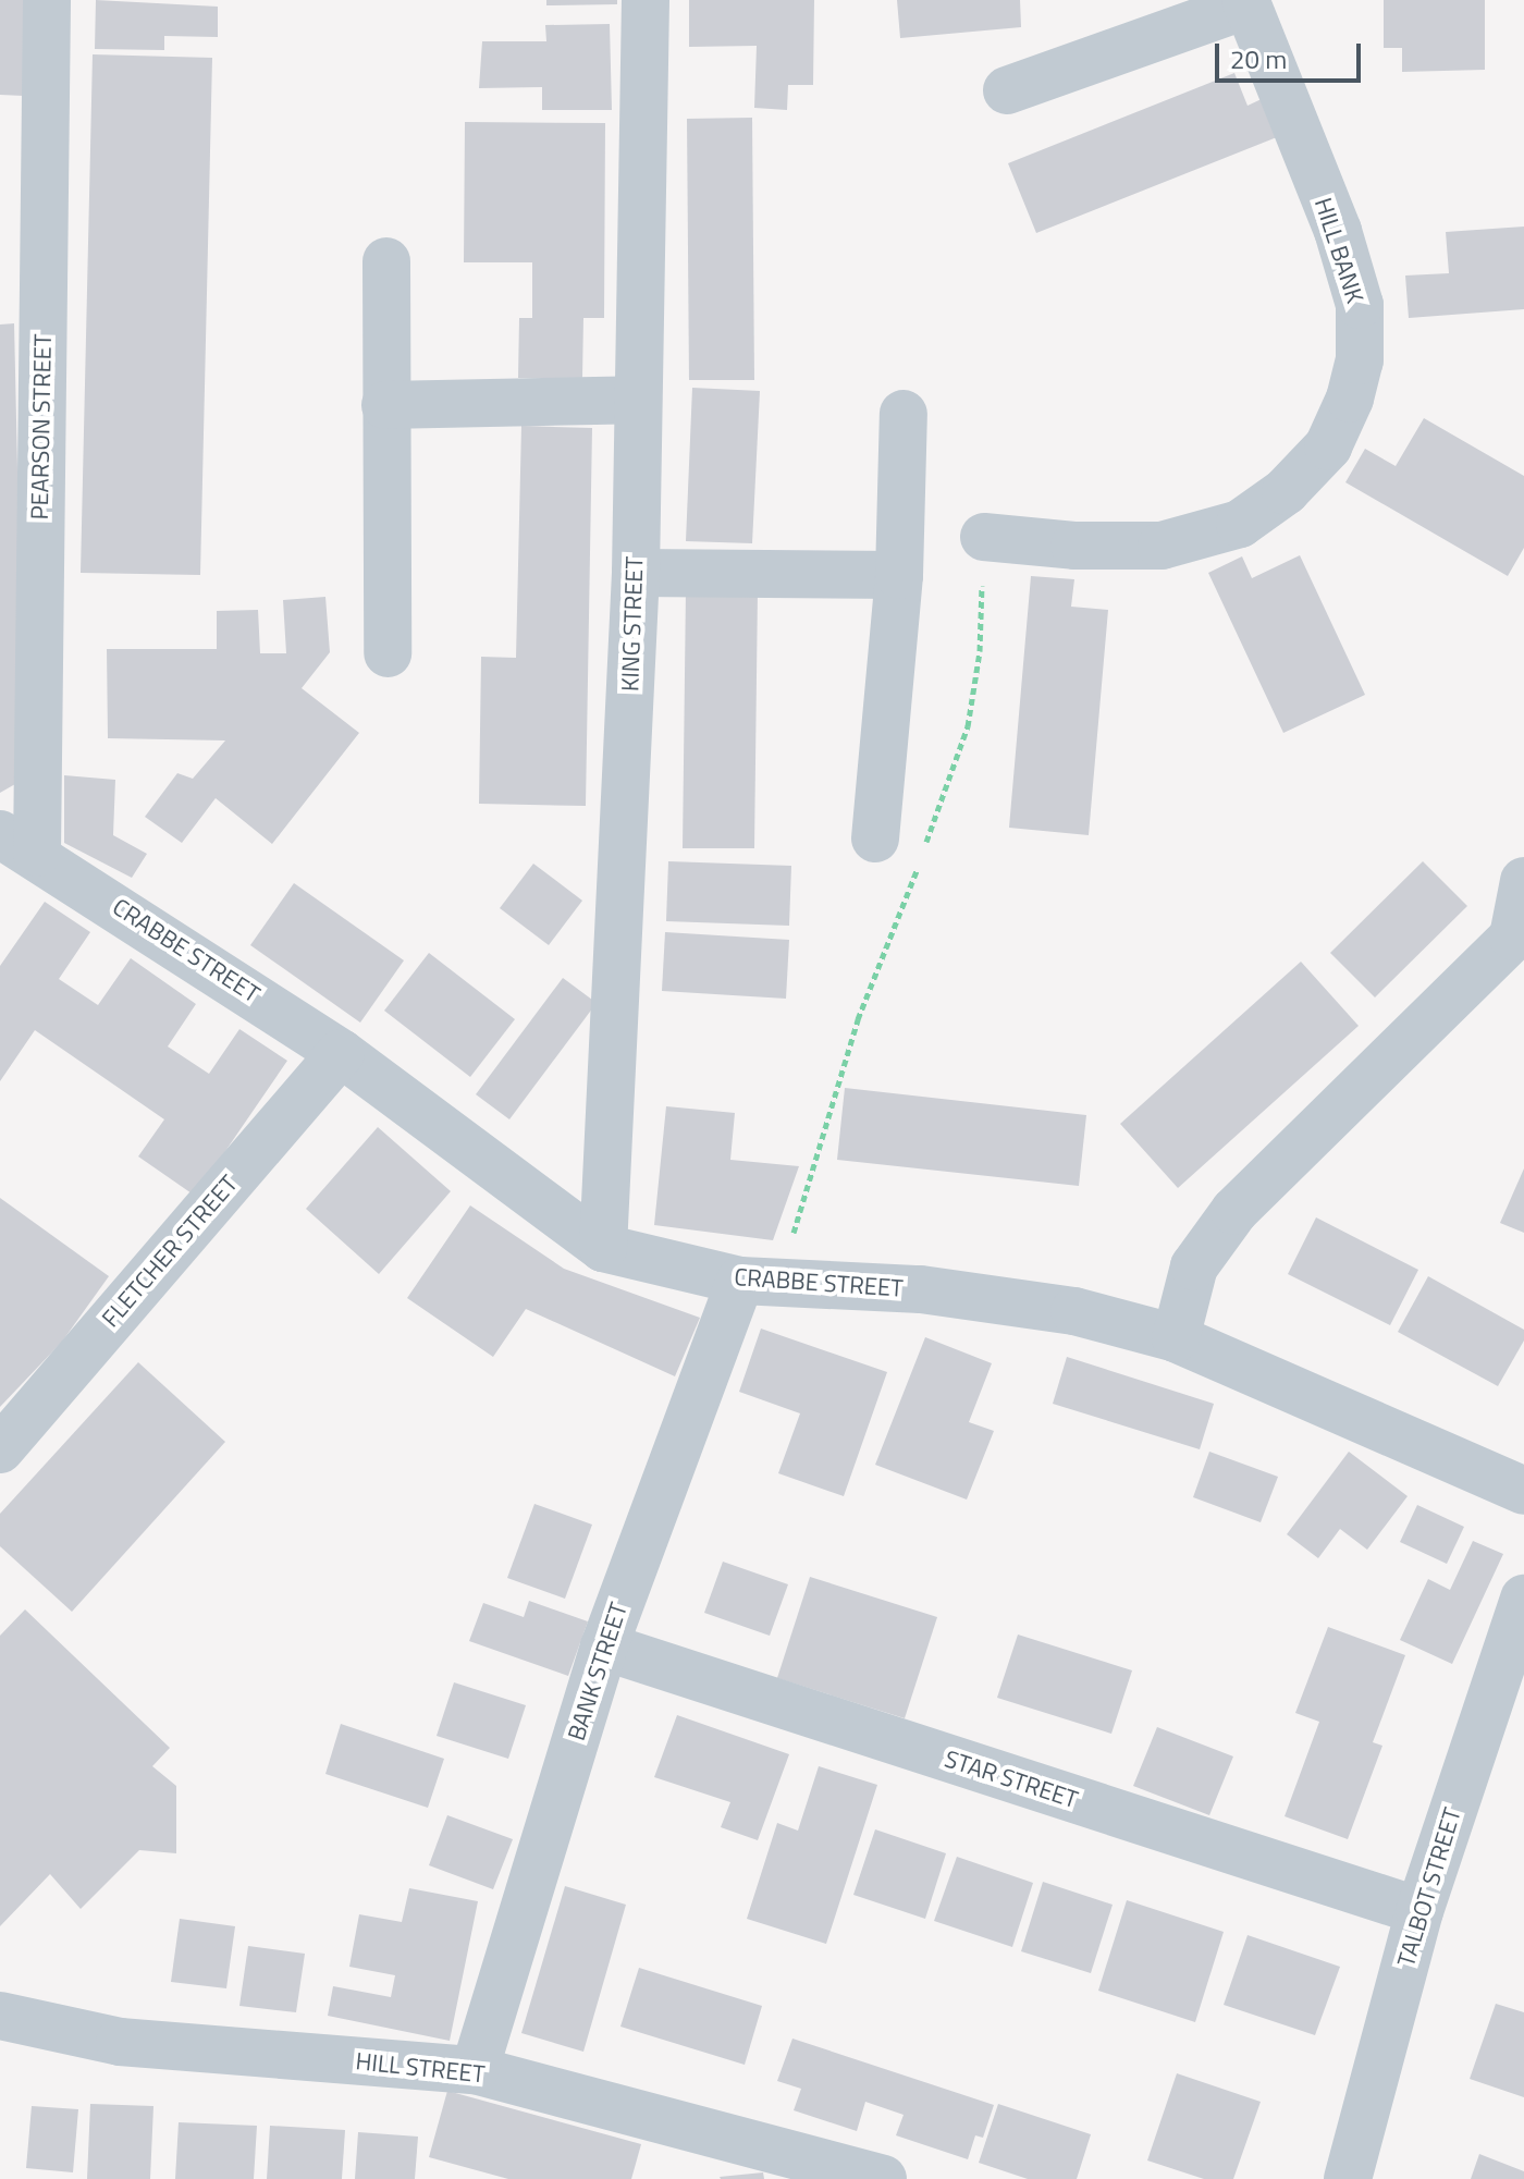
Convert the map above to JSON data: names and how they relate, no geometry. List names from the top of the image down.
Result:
{
  "streets": {
    "street": [
      "HILL BANK",
      "PEARSON STREET",
      "KING STREET",
      "CRABBE STREET",
      "FLETCHER STREET",
      "BANK STREET",
      "STAR STREET",
      "TALBOT STREET",
      "HILL STREET"
    ]
  },
  "crossings": [
    ["PEARSON STREET", "CRABBE STREET"],
    ["KING STREET", "CRABBE STREET"],
    ["CRABBE STREET", "FLETCHER STREET"],
    ["CRABBE STREET", "BANK STREET"],
    ["BANK STREET", "STAR STREET"],
    ["BANK STREET", "HILL STREET"],
    ["STAR STREET", "TALBOT STREET"]
  ],
  "scale_bar": "20 m"
}
